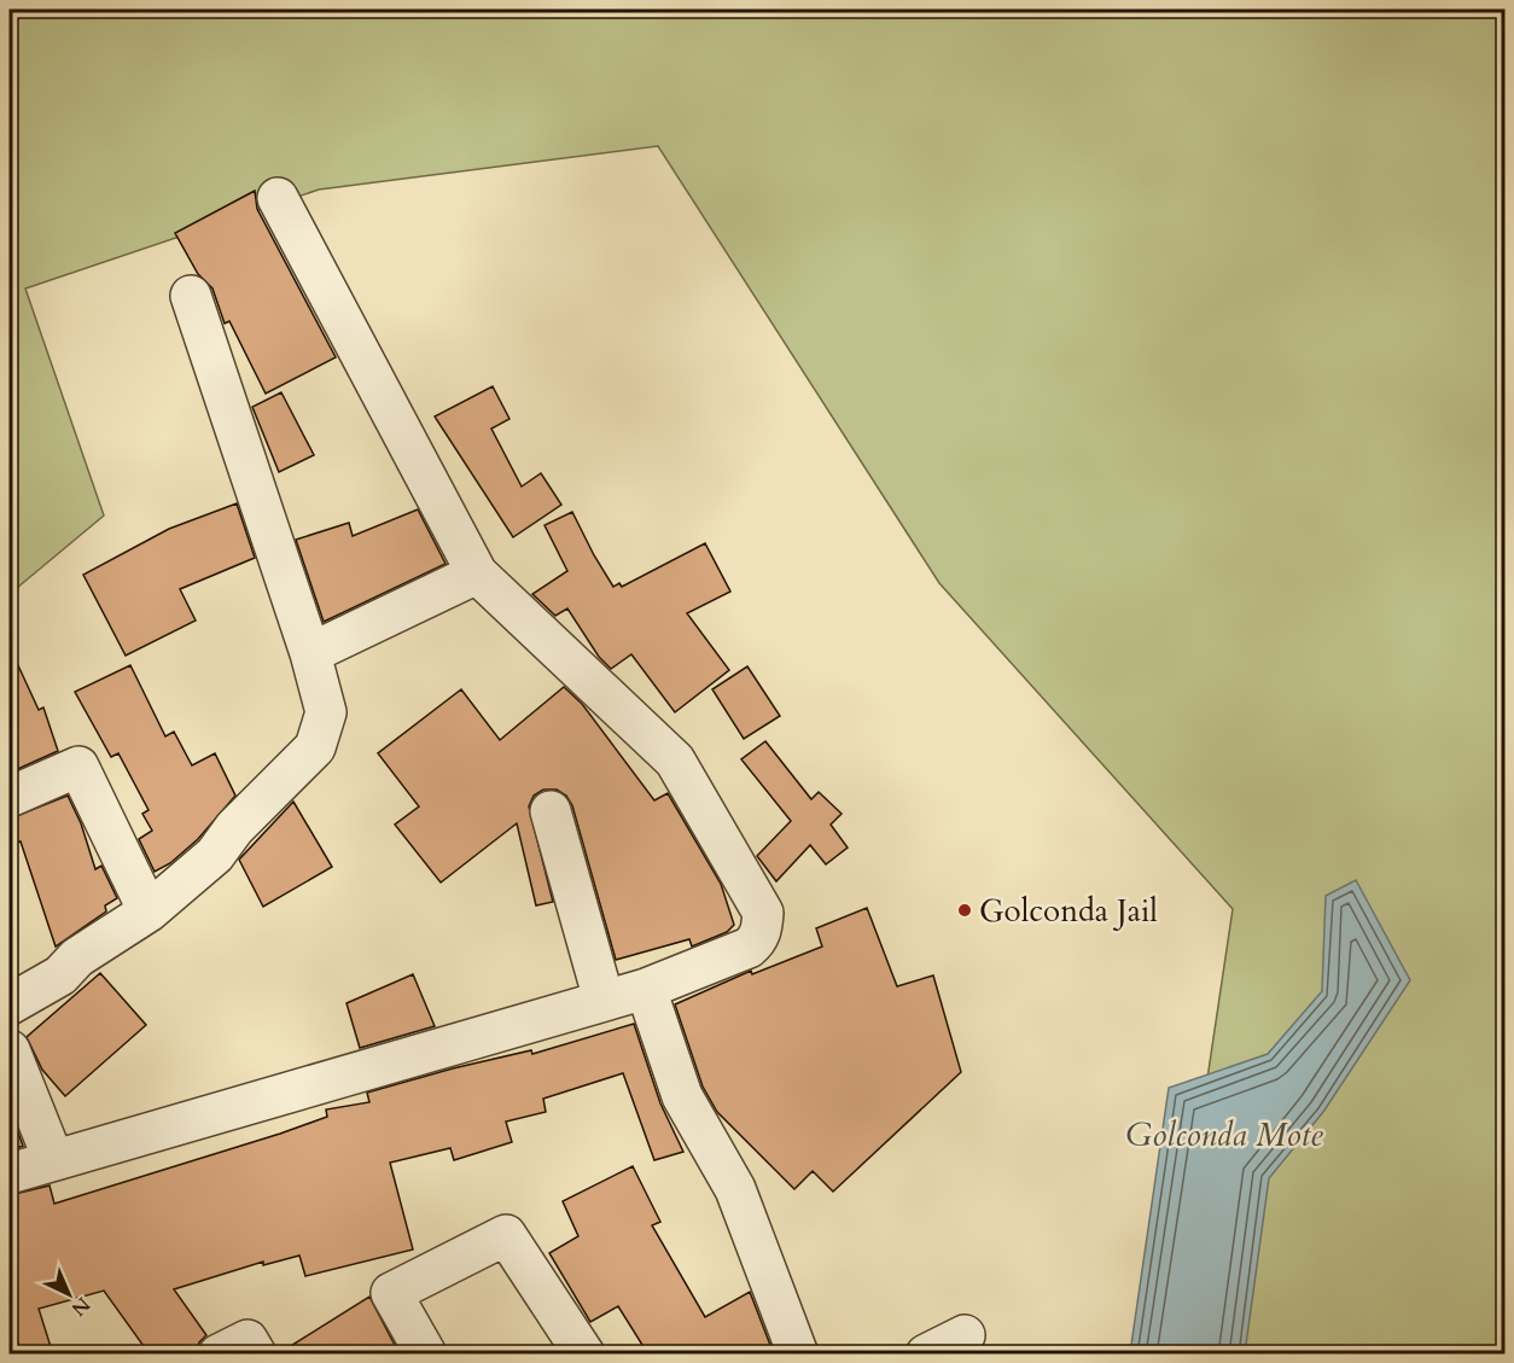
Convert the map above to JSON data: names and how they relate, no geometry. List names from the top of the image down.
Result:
{
  "water": ["Golconda Mote"],
  "places": ["Golconda Jail"],
  "north": "bottom right"
}
